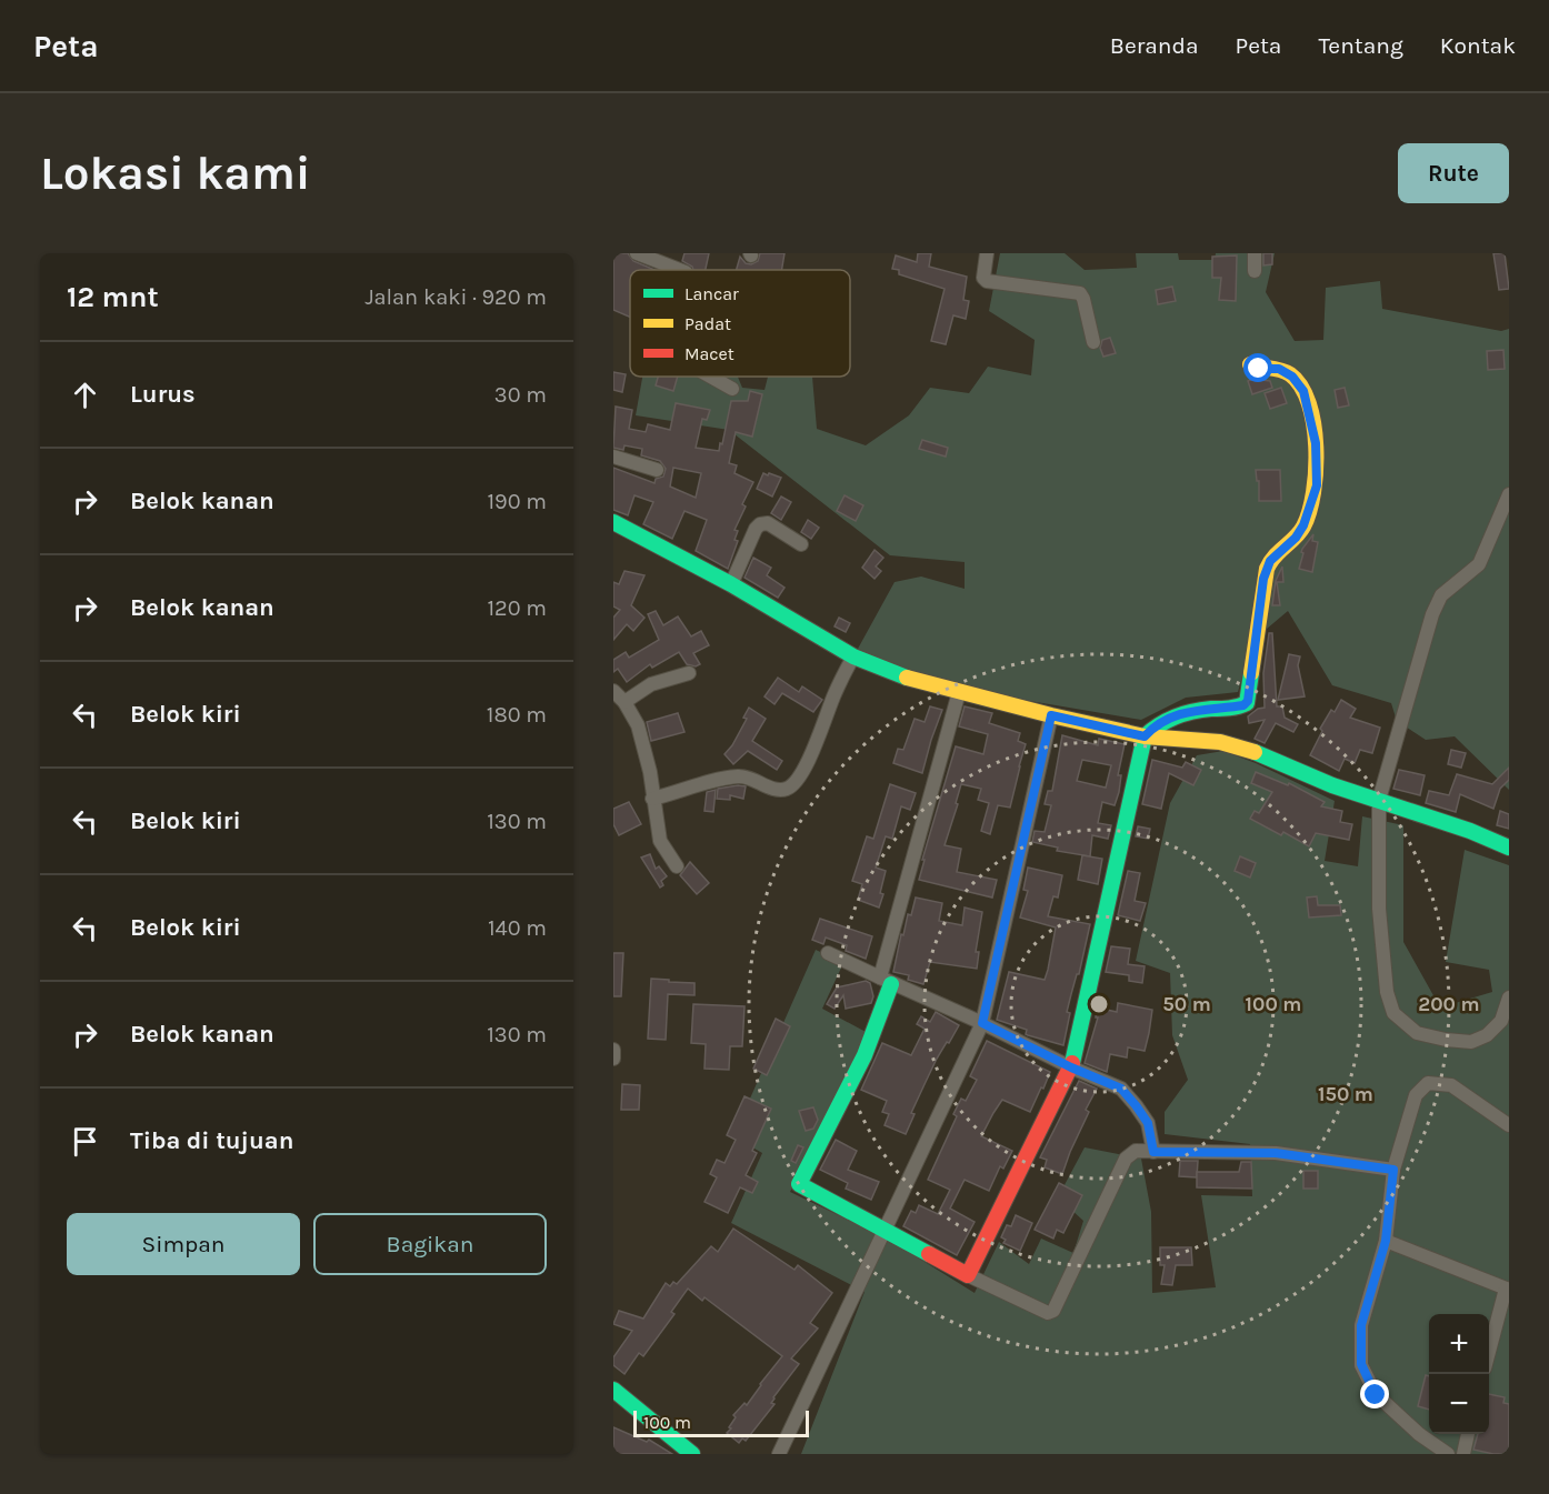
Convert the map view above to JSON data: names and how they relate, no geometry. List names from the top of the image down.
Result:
{
  "legend": ["Lancar", "Padat", "Macet"],
  "scale_bar": "100 m",
  "page": {
    "header": "Peta",
    "nav": [
      "Beranda",
      "Peta",
      "Tentang",
      "Kontak"
    ],
    "buttons": [
      "Rute",
      ["Simpan", "Bagikan"]
    ],
    "title": "Lokasi kami",
    "heading": ["12 mnt", "Jalan kaki · 920 m"],
    "list": [
      ["Lurus", "30 m"],
      ["Belok kanan", "190 m"],
      ["Belok kanan", "120 m"],
      ["Belok kiri", "180 m"],
      ["Belok kiri", "130 m"],
      ["Belok kiri", "140 m"],
      ["Belok kanan", "130 m"],
      "Tiba di tujuan"
    ],
    "map_buttons": ["+", "−"],
    "scale": "100 m"
  },
  "rings": [
    "50 m",
    "100 m",
    "200 m",
    "150 m"
  ]
}
